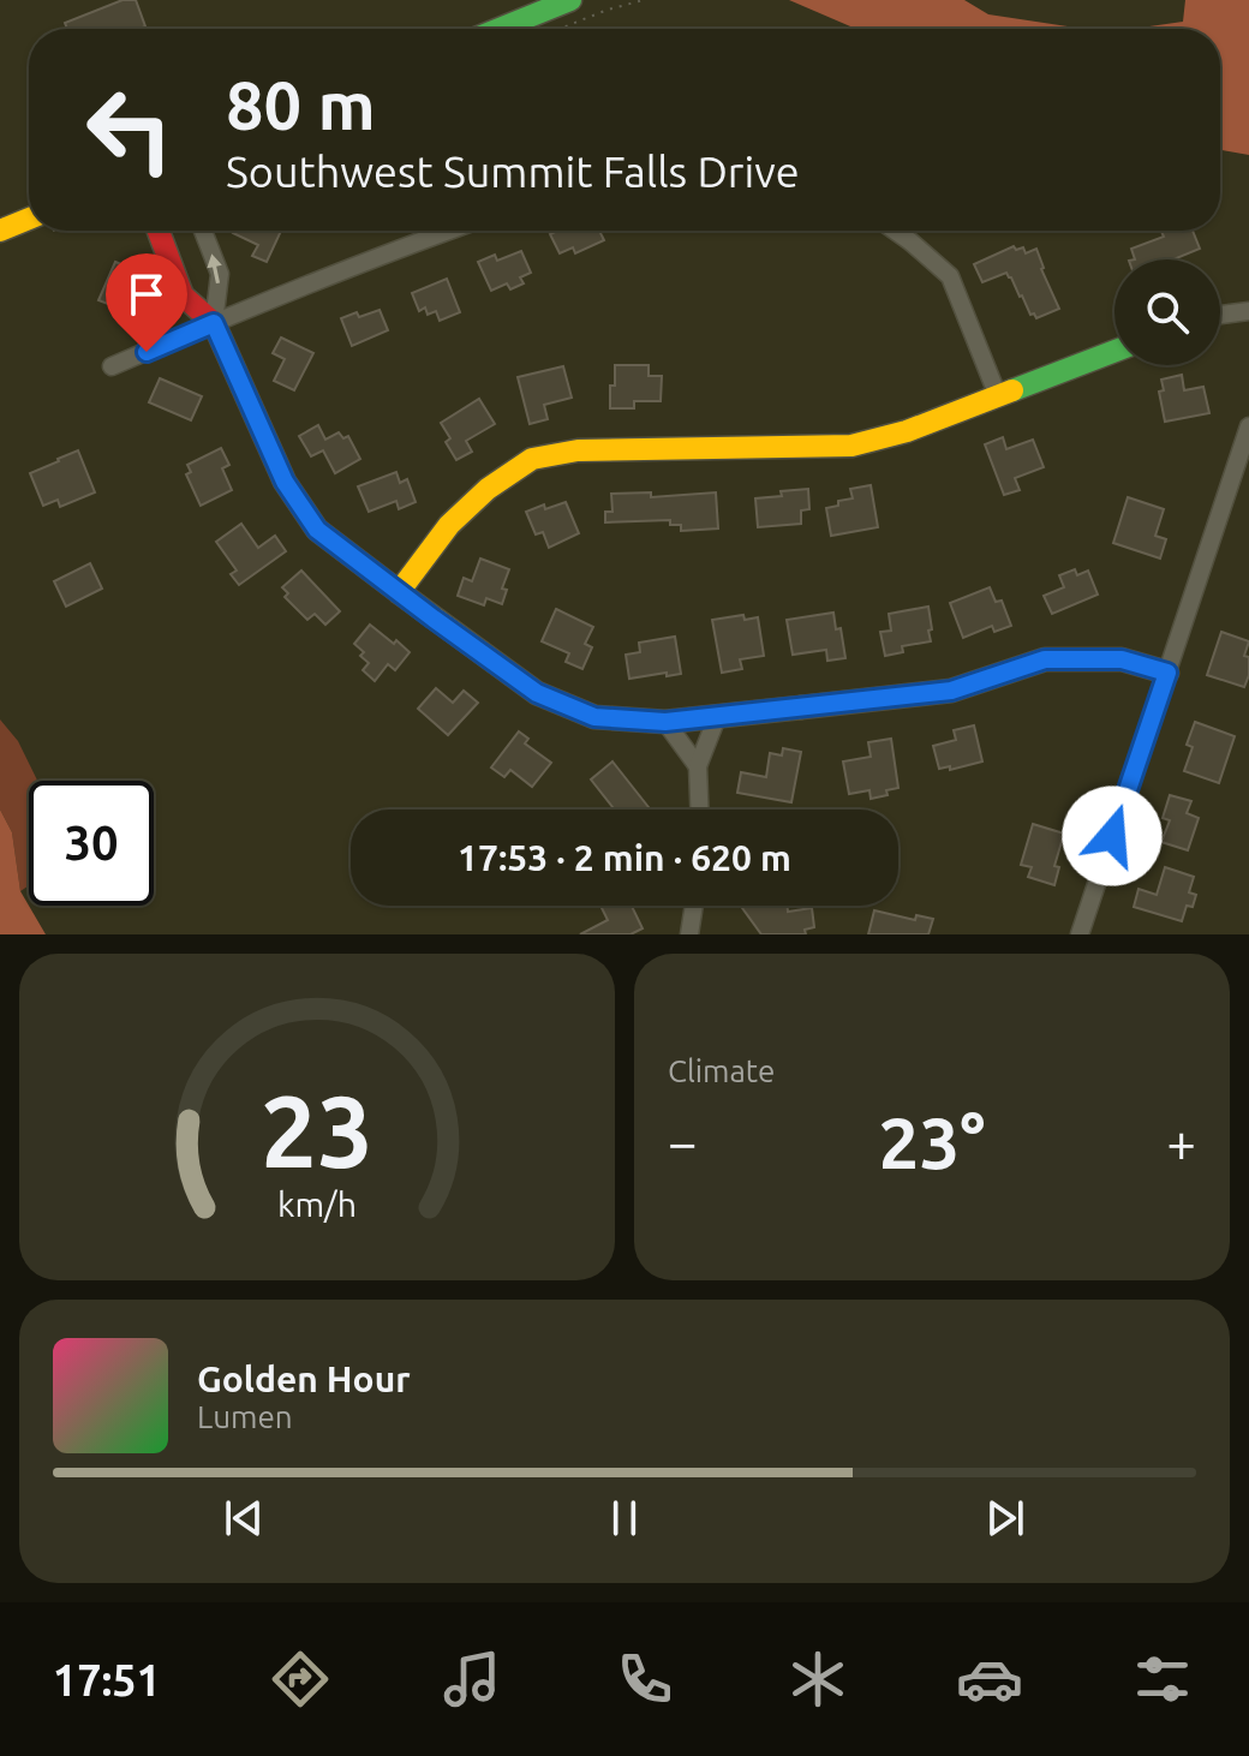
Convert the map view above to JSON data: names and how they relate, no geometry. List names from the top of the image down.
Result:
{
  "page": {
    "turn": ["80 m", "Southwest Summit Falls Drive"],
    "limit": "30",
    "trip": "17:53 · 2 min · 620 m",
    "tile": "Climate",
    "heat": ["−", "23°", "+"],
    "song": ["Golden Hour", "Lumen"],
    "tabs": "17:51",
    "gauge": ["23", "km/h"]
  }
}
